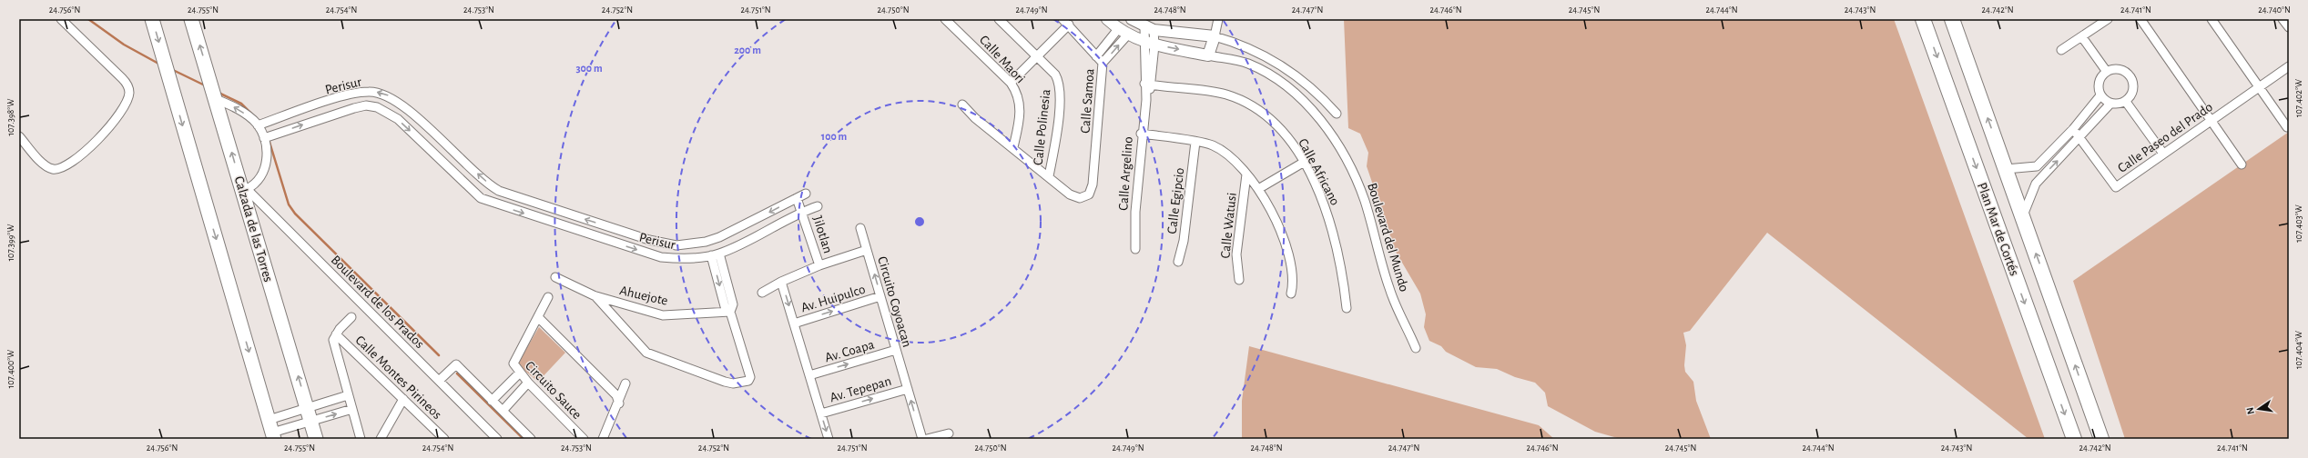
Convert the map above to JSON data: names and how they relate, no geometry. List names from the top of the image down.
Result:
{
  "streets": {
    "highway": ["Plan Mar de Cortés"],
    "main road": ["Calzada de las Torres"],
    "street": [
      "Calle Maori",
      "Perisur",
      "Calle Samoa",
      "Calle Polinesia",
      "Calle Paseo del Prado",
      "Calle Africano",
      "Calle Argelino",
      "Calle Egipcio",
      "Calle Watusi",
      "Jilotlan",
      "Boulevard del Mundo",
      "Ahuejote",
      "Av. Huipulco",
      "Boulevard de los Prados",
      "Circuito Coyoacan",
      "Av. Coapa",
      "Calle Montes Pirineos",
      "Av. Tepepan",
      "Circuito Sauce"
    ]
  },
  "crossings": [
    ["Perisur", "Jilotlan"],
    ["Calle Samoa", "Calle Polinesia"],
    ["Calle Africano", "Calle Argelino"],
    ["Calle Argelino", "Boulevard del Mundo"],
    ["Calzada de las Torres", "Boulevard de los Prados"],
    ["Jilotlan", "Circuito Coyoacan"],
    ["Av. Huipulco", "Circuito Coyoacan"],
    ["Circuito Coyoacan", "Av. Coapa"],
    ["Circuito Coyoacan", "Av. Tepepan"]
  ],
  "one_way": ["Av. Huipulco", "Av. Coapa", "Av. Tepepan"],
  "north": "left",
  "coordinates": [
    "24.756°N",
    "24.755°N",
    "24.754°N",
    "24.753°N",
    "24.752°N",
    "24.751°N",
    "24.750°N",
    "24.749°N",
    "24.748°N",
    "24.747°N",
    "24.746°N",
    "24.745°N",
    "24.744°N",
    "24.743°N",
    "24.742°N",
    "24.741°N",
    "24.740°N",
    "107.402°W",
    "107.398°W",
    "107.403°W",
    "107.399°W",
    "107.404°W",
    "107.400°W"
  ],
  "rings": ["200 m", "300 m", "100 m"]
}
